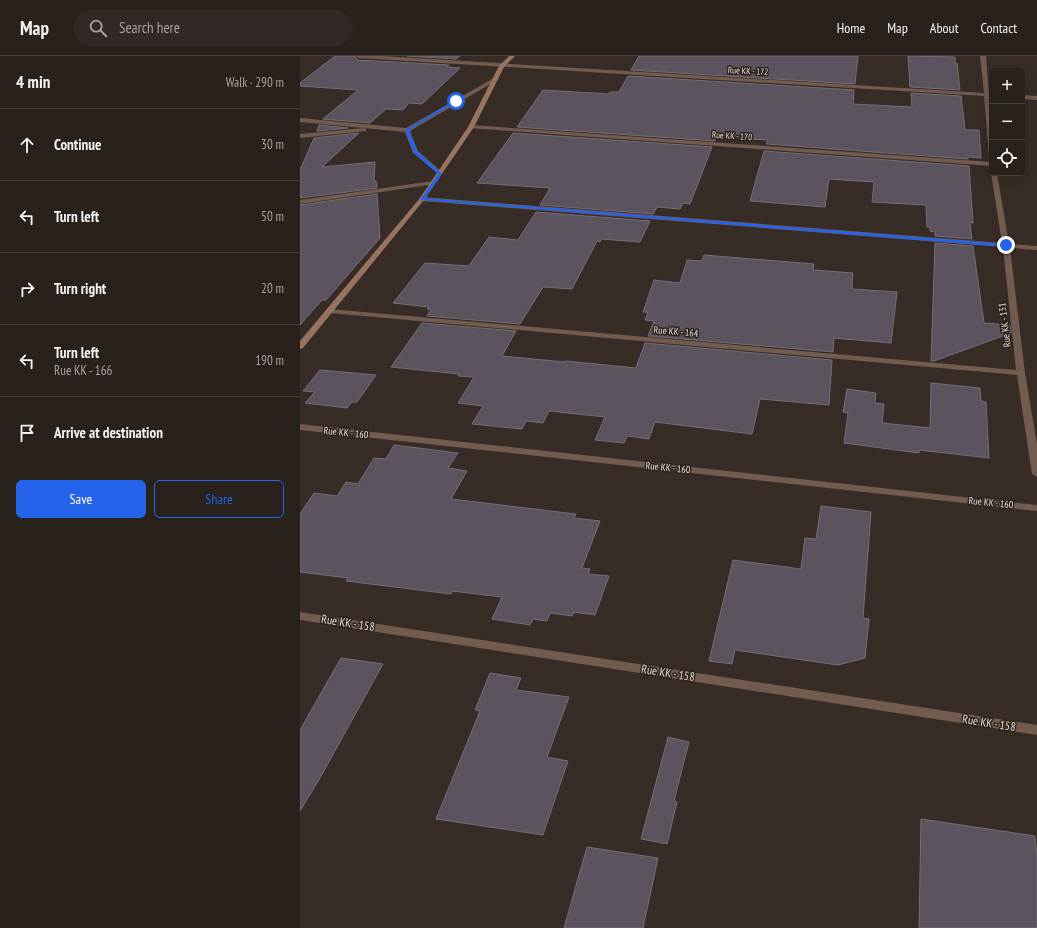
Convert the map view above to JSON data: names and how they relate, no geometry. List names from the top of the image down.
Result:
{
  "streets": {
    "street": [
      "Rue KK - 172",
      "Rue KK - 170",
      "Rue KK - 131",
      "Rue KK - 164",
      "Rue KK - 160",
      "Rue KK - 158"
    ]
  },
  "crossings": [
    ["Rue KK - 131", "Rue KK - 164"]
  ],
  "page": {
    "header": "Map",
    "search": "Search here",
    "nav": [
      "Home",
      "Map",
      "About",
      "Contact"
    ],
    "heading": ["4 min", "Walk · 290 m"],
    "map_buttons": ["+", "−"],
    "list": [
      ["Continue", "30 m"],
      ["Turn left", "50 m"],
      ["Turn right", "20 m"],
      ["Turn left", "Rue KK - 166", "190 m"],
      "Arrive at destination"
    ],
    "buttons": ["Save", "Share"]
  }
}
